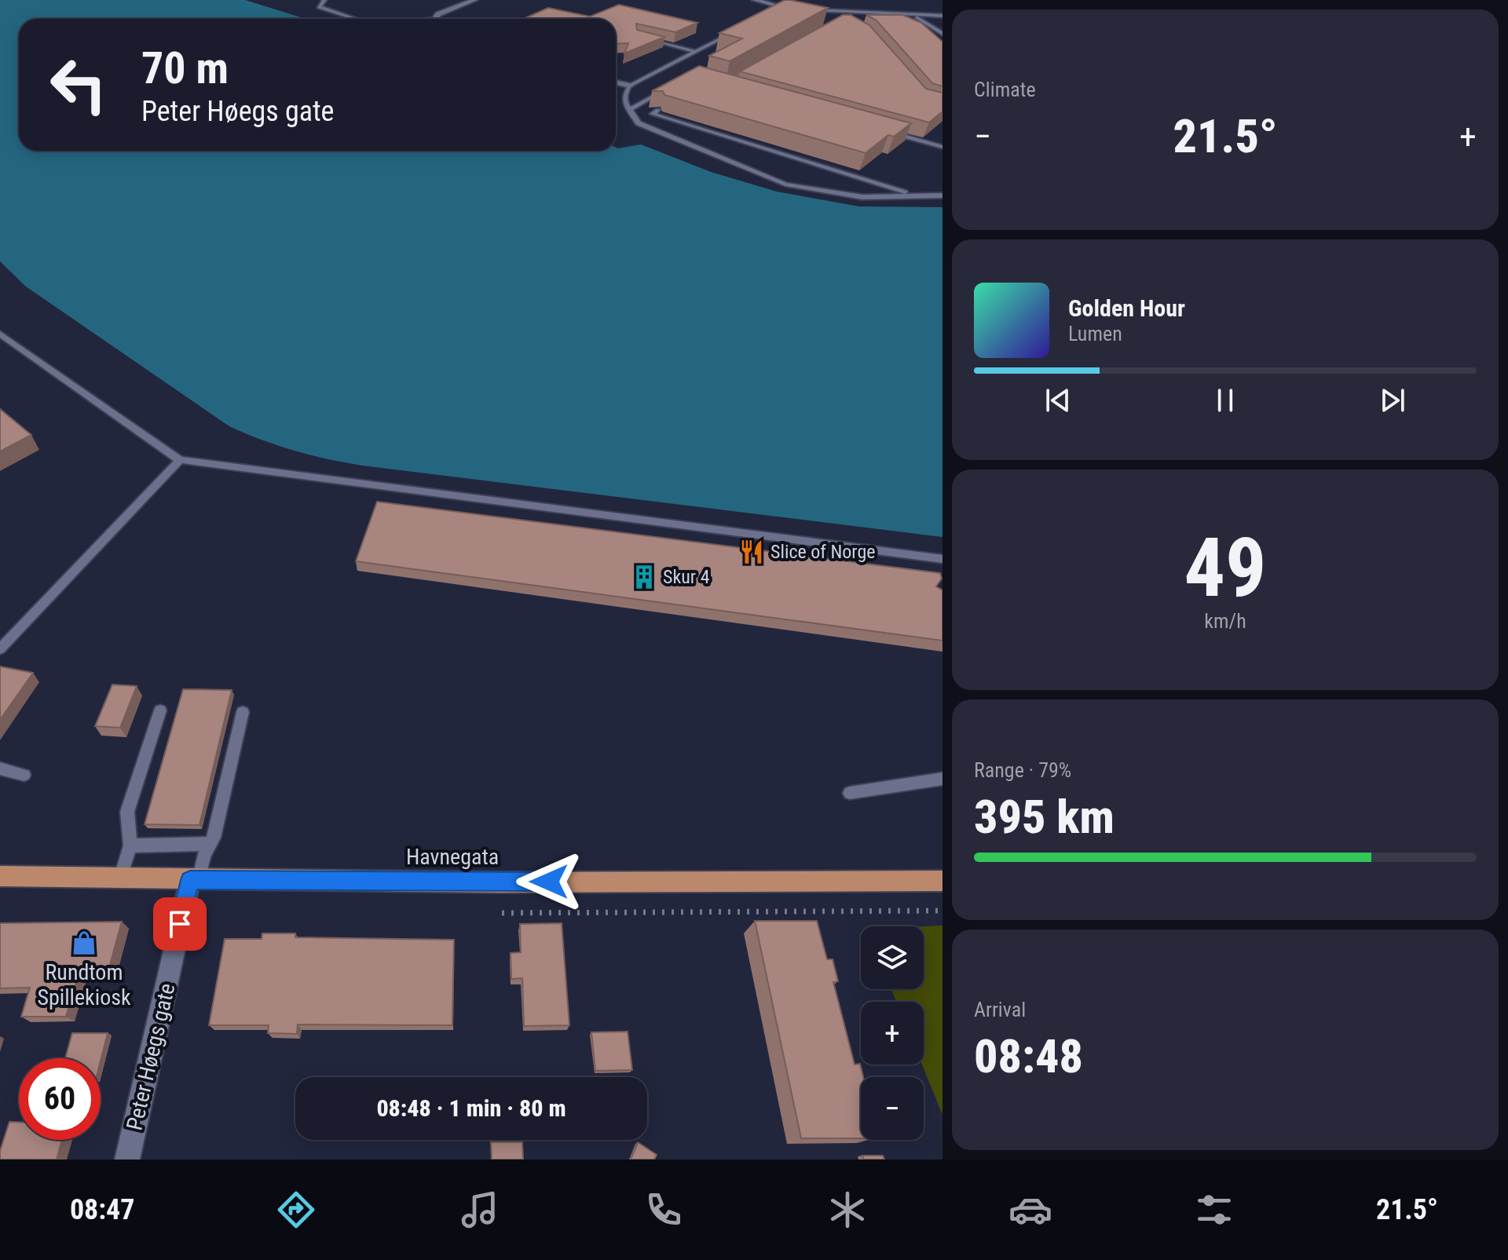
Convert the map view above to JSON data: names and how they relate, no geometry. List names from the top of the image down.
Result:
{
  "streets": {
    "main road": ["Havnegata"],
    "street": ["Peter Høegs gate"]
  },
  "crossings": [
    ["Havnegata", "Peter Høegs gate"]
  ],
  "places": {
    "restaurant": ["Slice of Norge"],
    "building": ["Skur 4"],
    "shop": ["Rundtom Spillekiosk"]
  },
  "page": {
    "tile": [
      "Climate",
      ["49", "km/h"],
      ["Range · 79%", "395 km"],
      ["Arrival", "08:48"]
    ],
    "turn": ["70 m", "Peter Høegs gate"],
    "heat": ["−", "21.5°", "+"],
    "song": ["Golden Hour", "Lumen"],
    "map_buttons": ["+", "−"],
    "limit": "60",
    "trip": "08:48 · 1 min · 80 m",
    "tabs": ["08:47", "21.5°"]
  }
}
